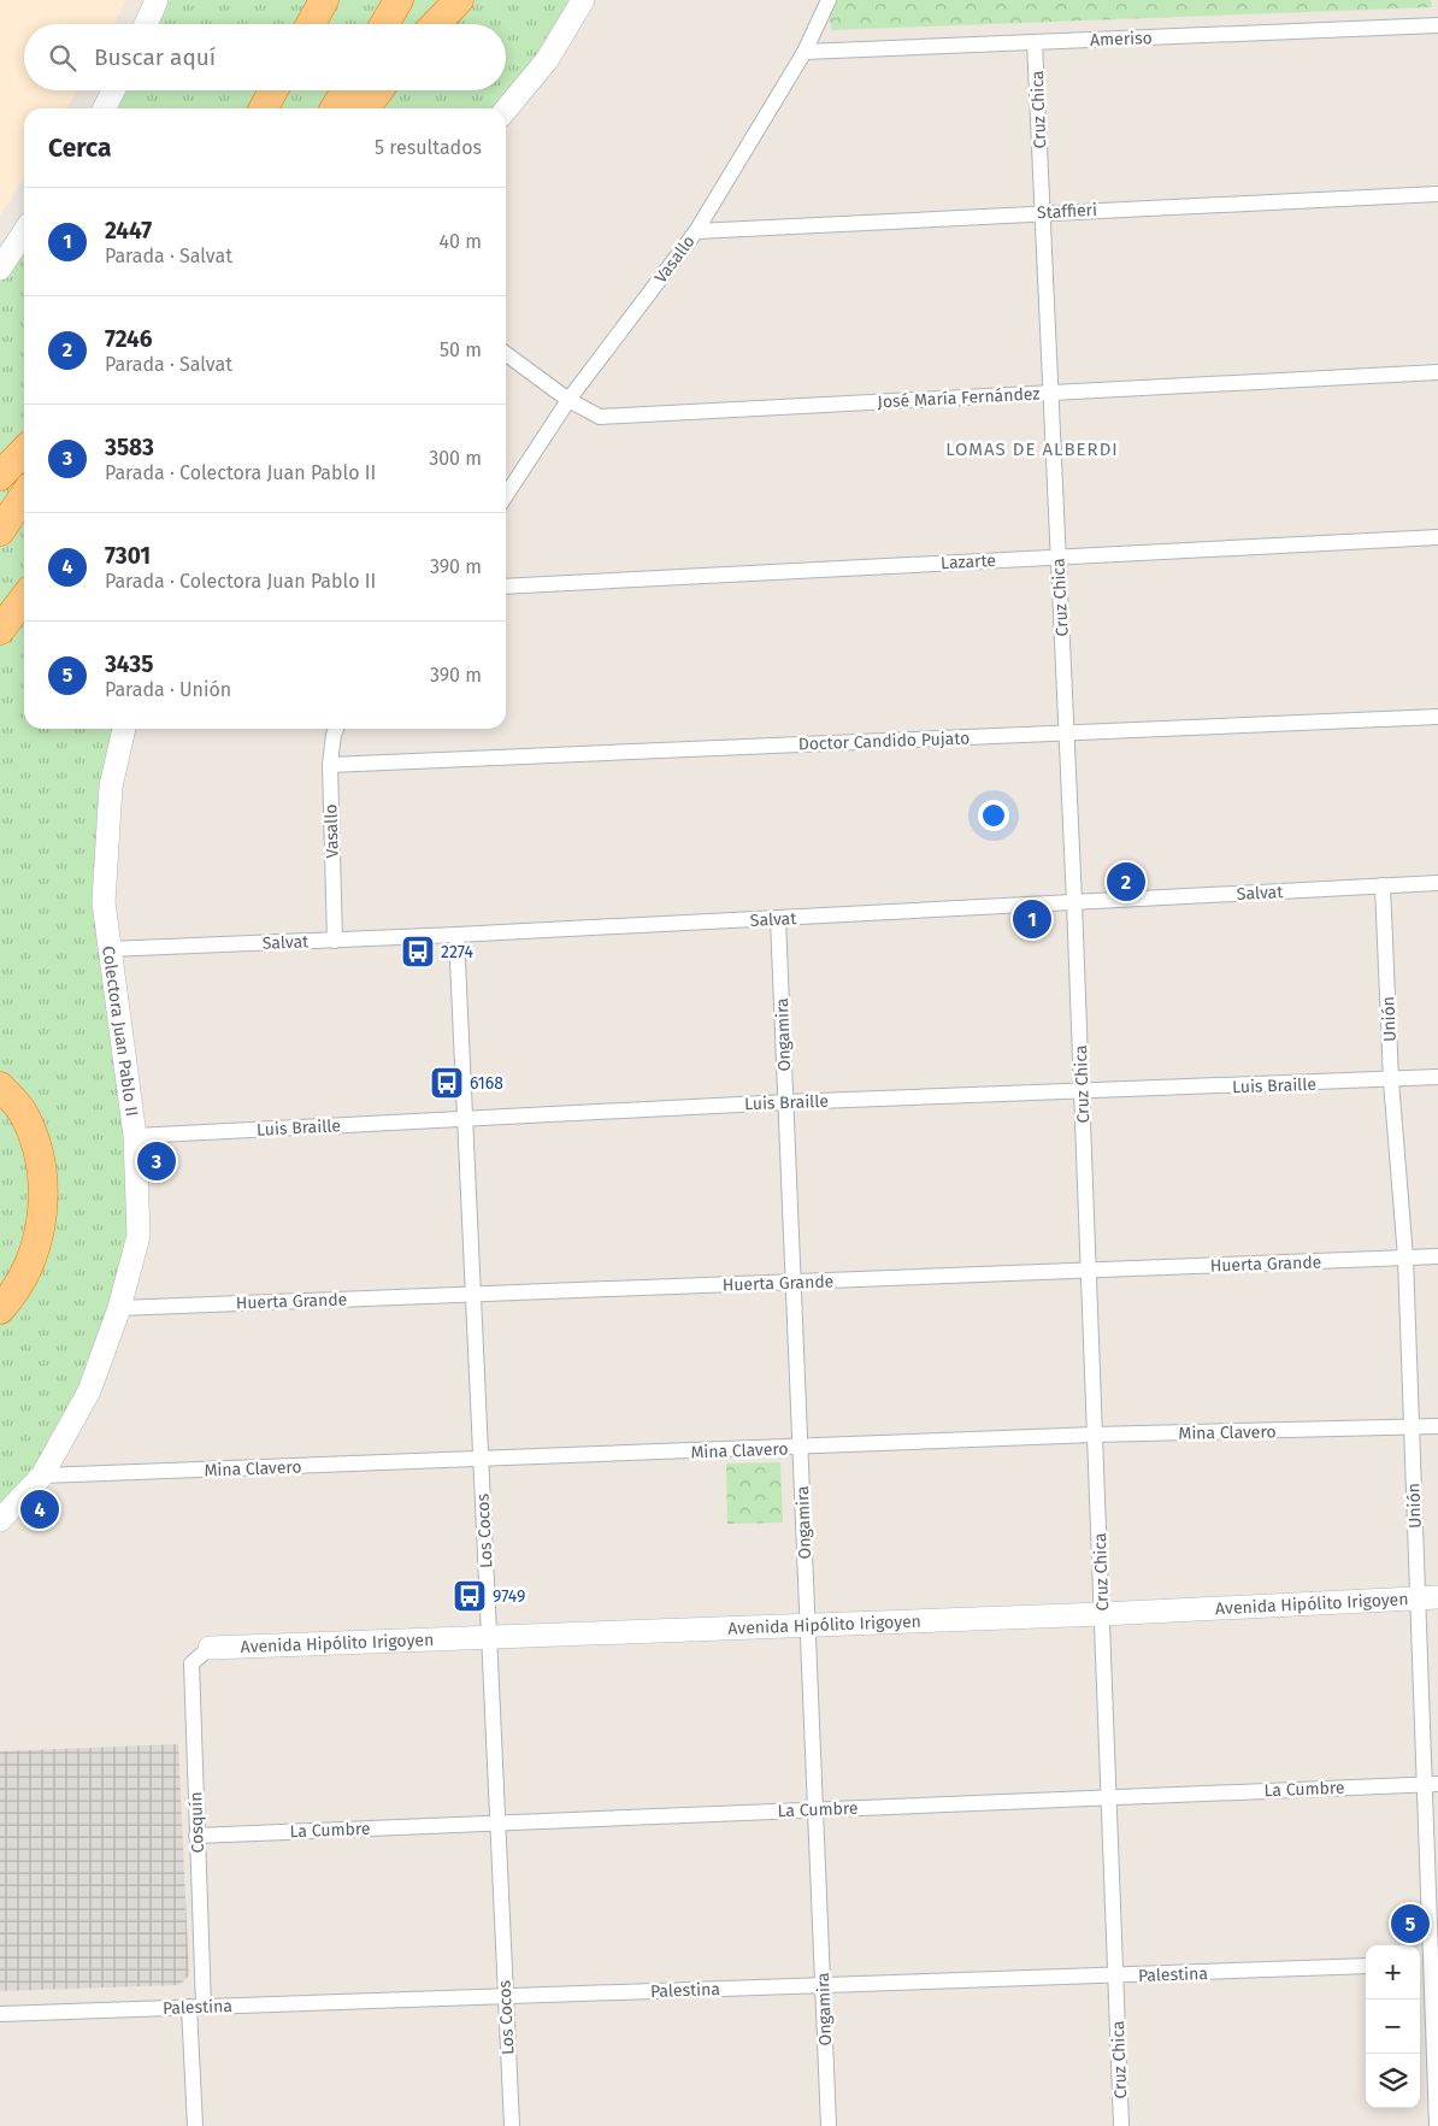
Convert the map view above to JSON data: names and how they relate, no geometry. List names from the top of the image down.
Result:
{
  "streets": {
    "street": [
      "Ameriso",
      "Cruz Chica",
      "Staffieri",
      "Vasallo",
      "José María Fernández",
      "Lazarte",
      "Doctor Candido Pujato",
      "Salvat",
      "Unión",
      "Colectora Juan Pablo II",
      "Ongamira",
      "Luis Braille",
      "Huerta Grande",
      "Mina Clavero",
      "Los Cocos",
      "Avenida Hipólito Irigoyen",
      "La Cumbre",
      "Cosquín",
      "Palestina"
    ]
  },
  "crossings": [
    ["Ameriso", "Cruz Chica"],
    ["Ameriso", "Vasallo"],
    ["Cruz Chica", "Staffieri"],
    ["Cruz Chica", "José María Fernández"],
    ["Cruz Chica", "Lazarte"],
    ["Cruz Chica", "Doctor Candido Pujato"],
    ["Cruz Chica", "Salvat"],
    ["Cruz Chica", "Luis Braille"],
    ["Cruz Chica", "Huerta Grande"],
    ["Cruz Chica", "Mina Clavero"],
    ["Cruz Chica", "Avenida Hipólito Irigoyen"],
    ["Cruz Chica", "La Cumbre"],
    ["Cruz Chica", "Palestina"],
    ["Staffieri", "Vasallo"],
    ["Vasallo", "José María Fernández"],
    ["Vasallo", "Doctor Candido Pujato"],
    ["Vasallo", "Salvat"],
    ["Salvat", "Unión"],
    ["Salvat", "Colectora Juan Pablo II"],
    ["Salvat", "Ongamira"],
    ["Salvat", "Los Cocos"],
    ["Unión", "Luis Braille"],
    ["Unión", "Huerta Grande"],
    ["Unión", "Mina Clavero"],
    ["Unión", "Avenida Hipólito Irigoyen"],
    ["Unión", "La Cumbre"],
    ["Colectora Juan Pablo II", "Luis Braille"],
    ["Colectora Juan Pablo II", "Huerta Grande"],
    ["Colectora Juan Pablo II", "Mina Clavero"],
    ["Ongamira", "Luis Braille"],
    ["Ongamira", "Huerta Grande"],
    ["Ongamira", "Mina Clavero"],
    ["Ongamira", "Avenida Hipólito Irigoyen"],
    ["Ongamira", "La Cumbre"],
    ["Ongamira", "Palestina"],
    ["Luis Braille", "Los Cocos"],
    ["Huerta Grande", "Los Cocos"],
    ["Mina Clavero", "Los Cocos"],
    ["Los Cocos", "Avenida Hipólito Irigoyen"],
    ["Los Cocos", "La Cumbre"],
    ["Los Cocos", "Palestina"],
    ["Avenida Hipólito Irigoyen", "Cosquín"],
    ["La Cumbre", "Cosquín"],
    ["Cosquín", "Palestina"]
  ],
  "districts": ["LOMAS DE ALBERDI"],
  "places": {
    "bus stop": ["2274", "6168", "9749"]
  },
  "page": {
    "search": "Buscar aquí",
    "heading": ["Cerca", "5 resultados"],
    "list": [
      {
        "mark": "1",
        "name": "2447",
        "note": "Parada · Salvat",
        "value": "40 m"
      },
      {
        "mark": "2",
        "name": "7246",
        "note": "Parada · Salvat",
        "value": "50 m"
      },
      {
        "mark": "3",
        "name": "3583",
        "note": "Parada · Colectora Juan Pablo II",
        "value": "300 m"
      },
      {
        "mark": "4",
        "name": "7301",
        "note": "Parada · Colectora Juan Pablo II",
        "value": "390 m"
      },
      {
        "mark": "5",
        "name": "3435",
        "note": "Parada · Unión",
        "value": "390 m"
      }
    ],
    "pins": [
      "2",
      "1",
      "3",
      "4",
      "5"
    ],
    "map_buttons": ["+", "−"]
  }
}
